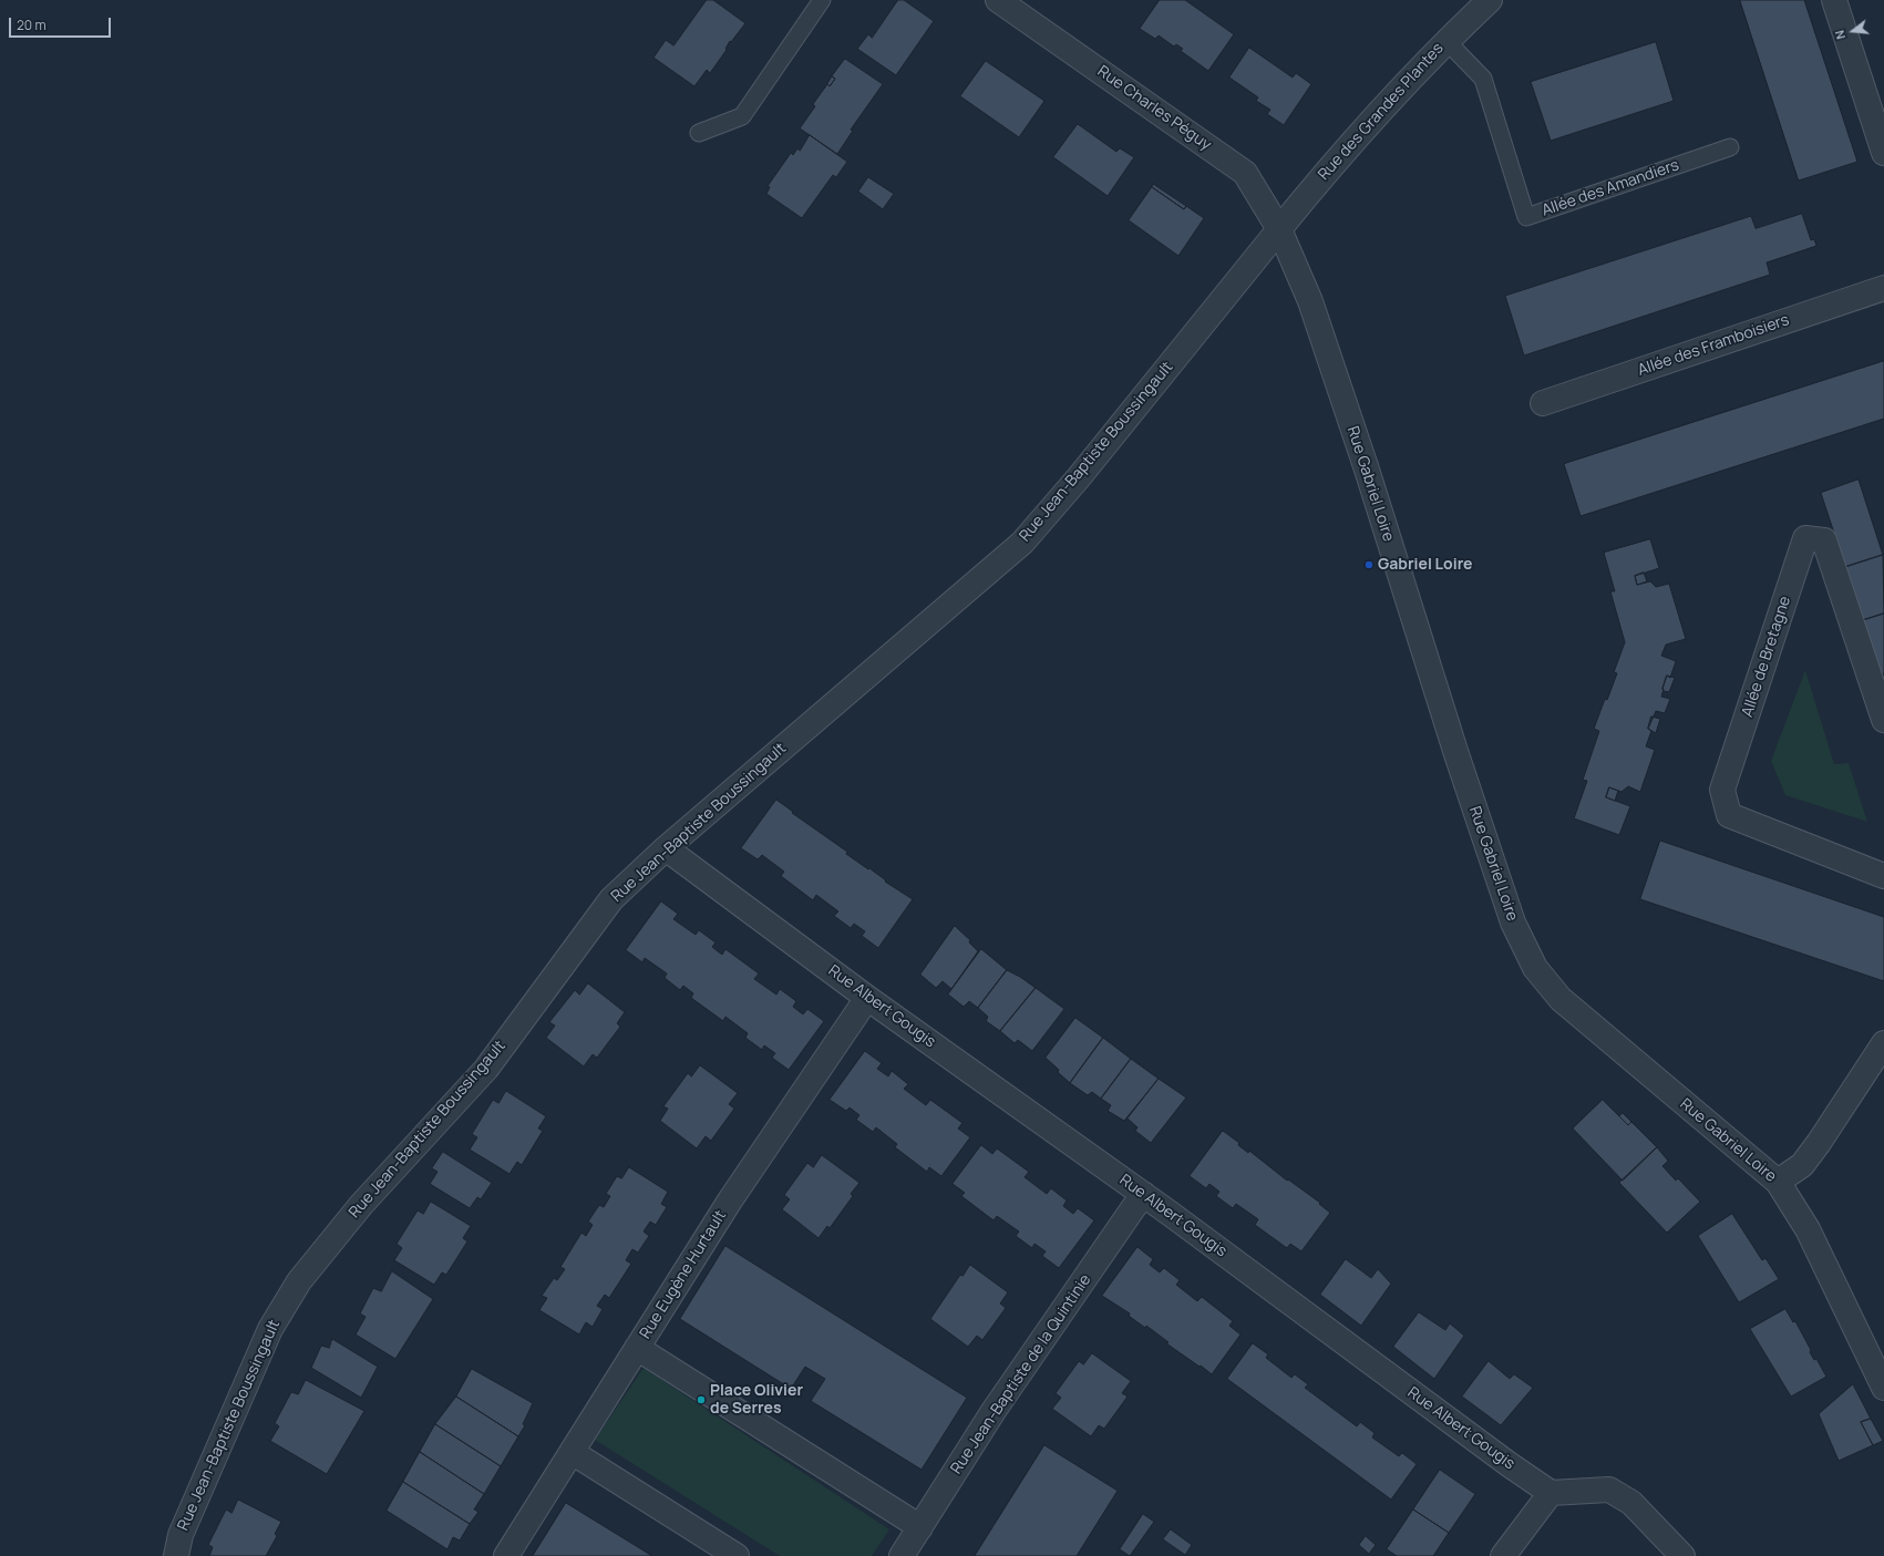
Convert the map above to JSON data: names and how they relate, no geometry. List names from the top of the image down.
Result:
{
  "streets": {
    "street": [
      "Rue Charles Péguy",
      "Rue des Grandes Plantes",
      "Allée des Framboisiers",
      "Rue Jean-Baptiste Boussingault",
      "Rue Gabriel Loire",
      "Allée de Bretagne",
      "Rue Albert Gougis",
      "Rue Eugène Hurtault",
      "Rue Jean-Baptiste de la Quintinie"
    ],
    "lane": ["Allée des Amandiers"]
  },
  "crossings": [
    ["Rue Charles Péguy", "Rue des Grandes Plantes"],
    ["Rue Charles Péguy", "Rue Jean-Baptiste Boussingault"],
    ["Rue Charles Péguy", "Rue Gabriel Loire"],
    ["Rue des Grandes Plantes", "Allée des Amandiers"],
    ["Rue des Grandes Plantes", "Rue Jean-Baptiste Boussingault"],
    ["Rue des Grandes Plantes", "Rue Gabriel Loire"],
    ["Rue Jean-Baptiste Boussingault", "Rue Gabriel Loire"],
    ["Rue Jean-Baptiste Boussingault", "Rue Albert Gougis"],
    ["Rue Albert Gougis", "Rue Eugène Hurtault"],
    ["Rue Albert Gougis", "Rue Jean-Baptiste de la Quintinie"]
  ],
  "places": ["Gabriel Loire", "Place Olivier de Serres"],
  "scale_bar": "20 m",
  "north": "left"
}
